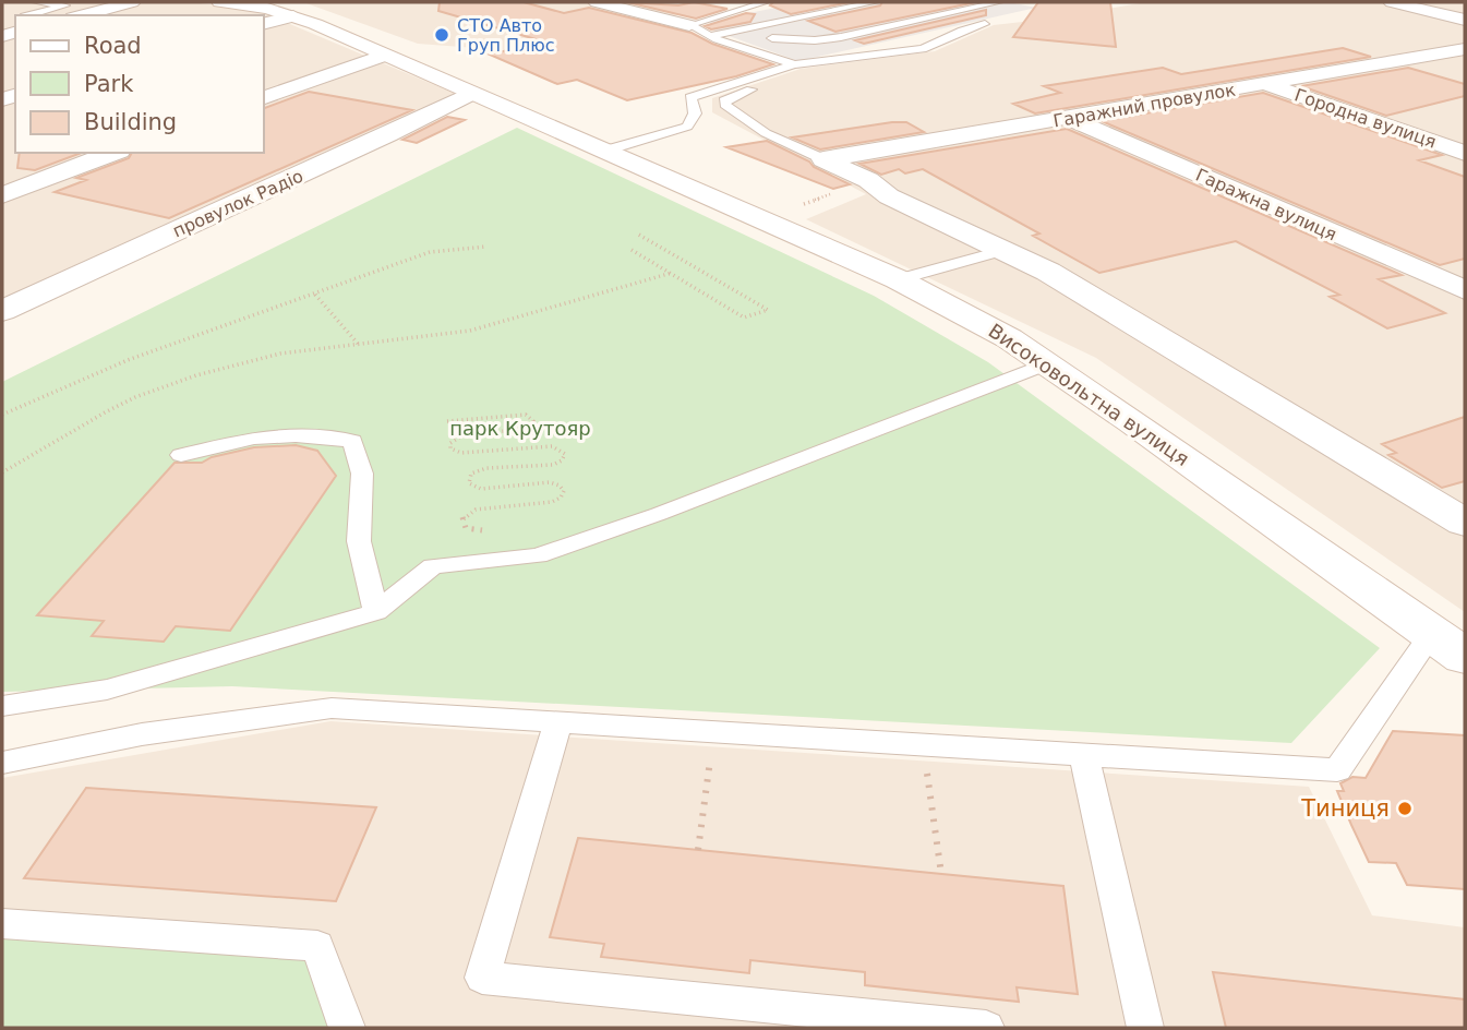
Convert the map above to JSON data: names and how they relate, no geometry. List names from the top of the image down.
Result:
{
  "streets": {
    "street": [
      "Гаражний провулок",
      "Городна вулиця",
      "провулок Радіо",
      "Гаражна вулиця",
      "Високовольтна вулиця"
    ]
  },
  "crossings": [
    ["Гаражний провулок", "Городна вулиця"],
    ["Гаражний провулок", "Гаражна вулиця"],
    ["провулок Радіо", "Високовольтна вулиця"]
  ],
  "parks": ["парк Крутояр"],
  "places": ["СТО Авто Груп Плюс", "Тиниця"],
  "legend": ["Road", "Park", "Building"]
}
